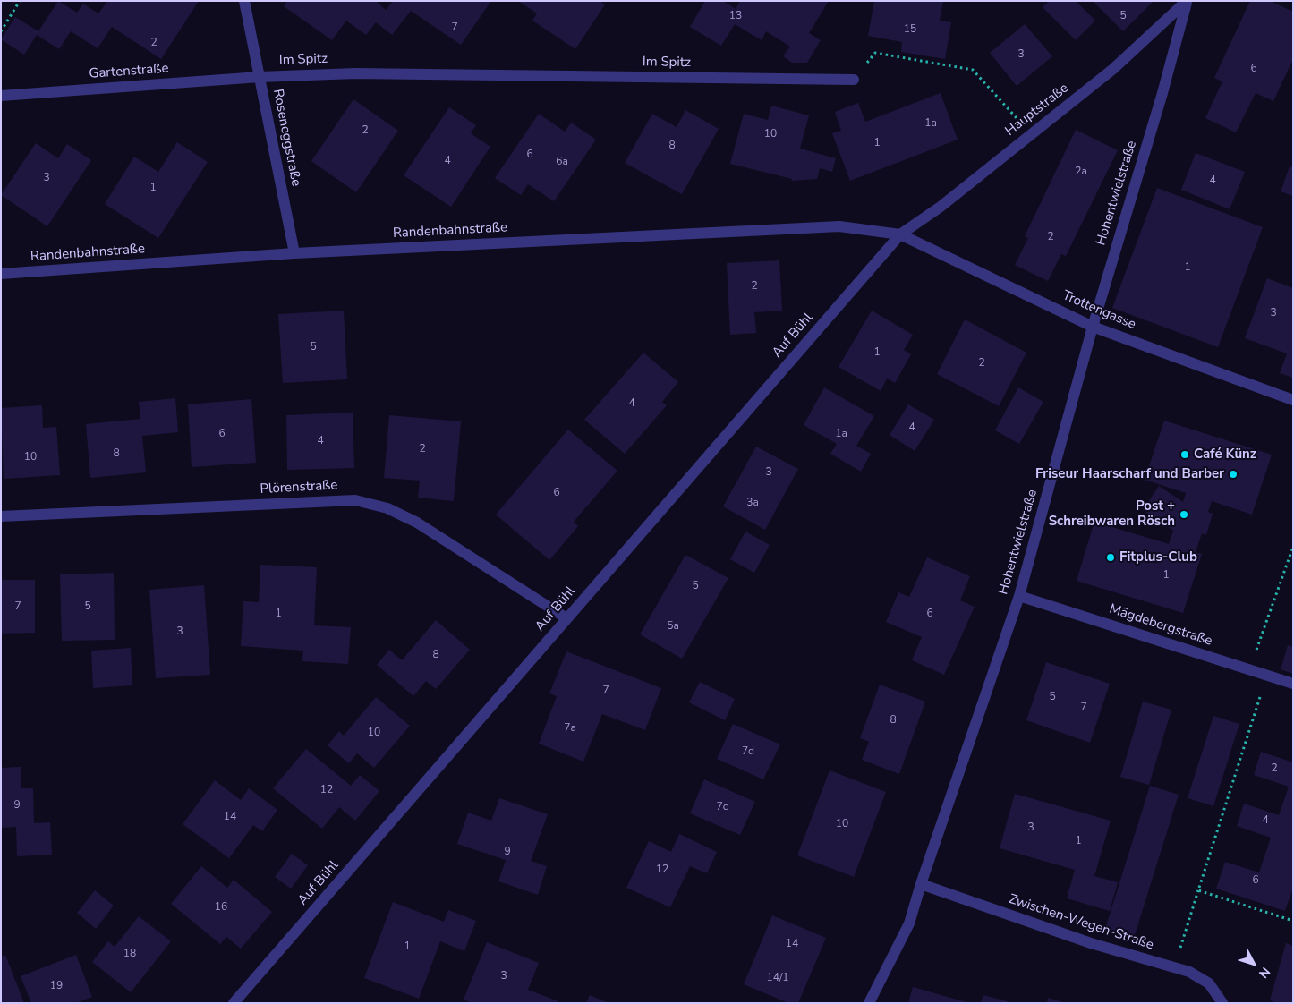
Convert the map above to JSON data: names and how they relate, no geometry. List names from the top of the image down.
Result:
{
  "streets": {
    "street": [
      "Im Spitz",
      "Gartenstraße",
      "Hauptstraße",
      "Roseneggstraße",
      "Hohentwielstraße",
      "Randenbahnstraße",
      "Trottengasse",
      "Auf Bühl",
      "Plörenstraße",
      "Mägdebergstraße",
      "Zwischen-Wegen-Straße"
    ]
  },
  "crossings": [
    ["Im Spitz", "Gartenstraße"],
    ["Im Spitz", "Roseneggstraße"],
    ["Gartenstraße", "Roseneggstraße"],
    ["Hauptstraße", "Hohentwielstraße"],
    ["Hauptstraße", "Randenbahnstraße"],
    ["Hauptstraße", "Trottengasse"],
    ["Hauptstraße", "Auf Bühl"],
    ["Roseneggstraße", "Randenbahnstraße"],
    ["Hohentwielstraße", "Trottengasse"],
    ["Hohentwielstraße", "Mägdebergstraße"],
    ["Hohentwielstraße", "Zwischen-Wegen-Straße"],
    ["Randenbahnstraße", "Trottengasse"],
    ["Randenbahnstraße", "Auf Bühl"],
    ["Trottengasse", "Auf Bühl"],
    ["Auf Bühl", "Plörenstraße"]
  ],
  "places": [
    "Café Künz",
    "Friseur Haarscharf und Barber",
    "Post + Schreibwaren Rösch",
    "Fitplus-Club"
  ],
  "house_numbers": [
    "13",
    "5",
    "7",
    "15",
    "2",
    "3",
    "6",
    "1a",
    "2",
    "10",
    "1",
    "8",
    "6",
    "4",
    "6a",
    "2a",
    "3",
    "4",
    "1",
    "2",
    "1",
    "2",
    "3",
    "5",
    "1",
    "2",
    "4",
    "4",
    "6",
    "1a",
    "4",
    "2",
    "8",
    "10",
    "3",
    "6",
    "3a",
    "1",
    "5",
    "7",
    "5",
    "1",
    "6",
    "5a",
    "3",
    "8",
    "7",
    "5",
    "7",
    "8",
    "7a",
    "10",
    "7d",
    "2",
    "12",
    "9",
    "7c",
    "14",
    "4",
    "10",
    "3",
    "1",
    "9",
    "12",
    "6",
    "16",
    "14",
    "1",
    "18",
    "3",
    "14/1",
    "19"
  ],
  "north": "bottom right"
}
